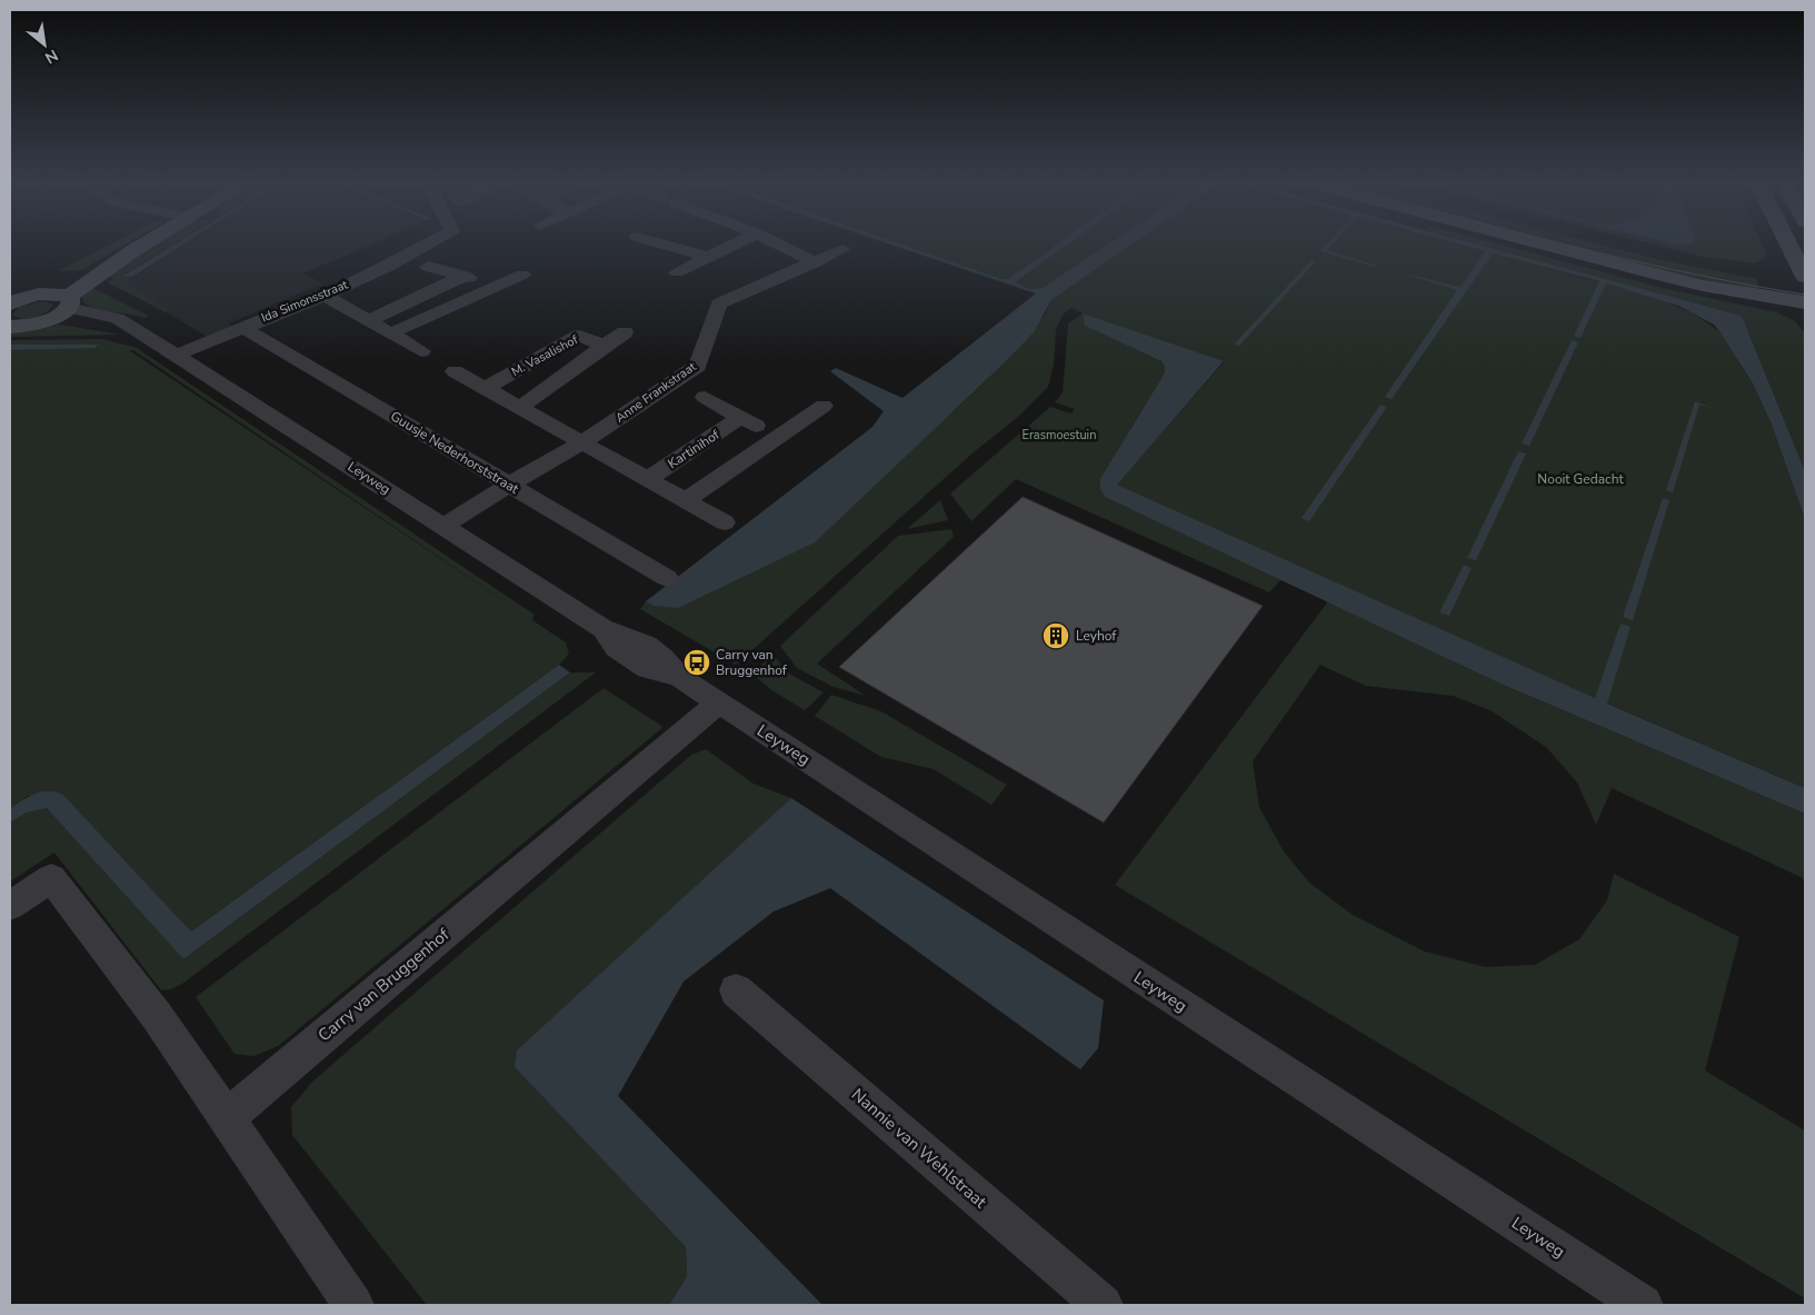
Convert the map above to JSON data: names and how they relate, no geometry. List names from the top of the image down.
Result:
{
  "streets": {
    "street": [
      "Ida Simonsstraat",
      "M. Vasalishof",
      "Anne Frankstraat",
      "Kartinihof",
      "Guusje Nederhorststraat",
      "Leyweg",
      "Carry van Bruggenhof",
      "Nannie van Wehlstraat"
    ]
  },
  "crossings": [
    ["Ida Simonsstraat", "Guusje Nederhorststraat"],
    ["Ida Simonsstraat", "Leyweg"],
    ["Anne Frankstraat", "Kartinihof"],
    ["Anne Frankstraat", "Guusje Nederhorststraat"],
    ["Anne Frankstraat", "Leyweg"],
    ["Leyweg", "Carry van Bruggenhof"]
  ],
  "parks": ["Erasmoestuin", "Nooit Gedacht"],
  "places": {
    "building": ["Leyhof"],
    "bus stop": ["Carry van Bruggenhof"]
  },
  "north": "bottom right"
}
